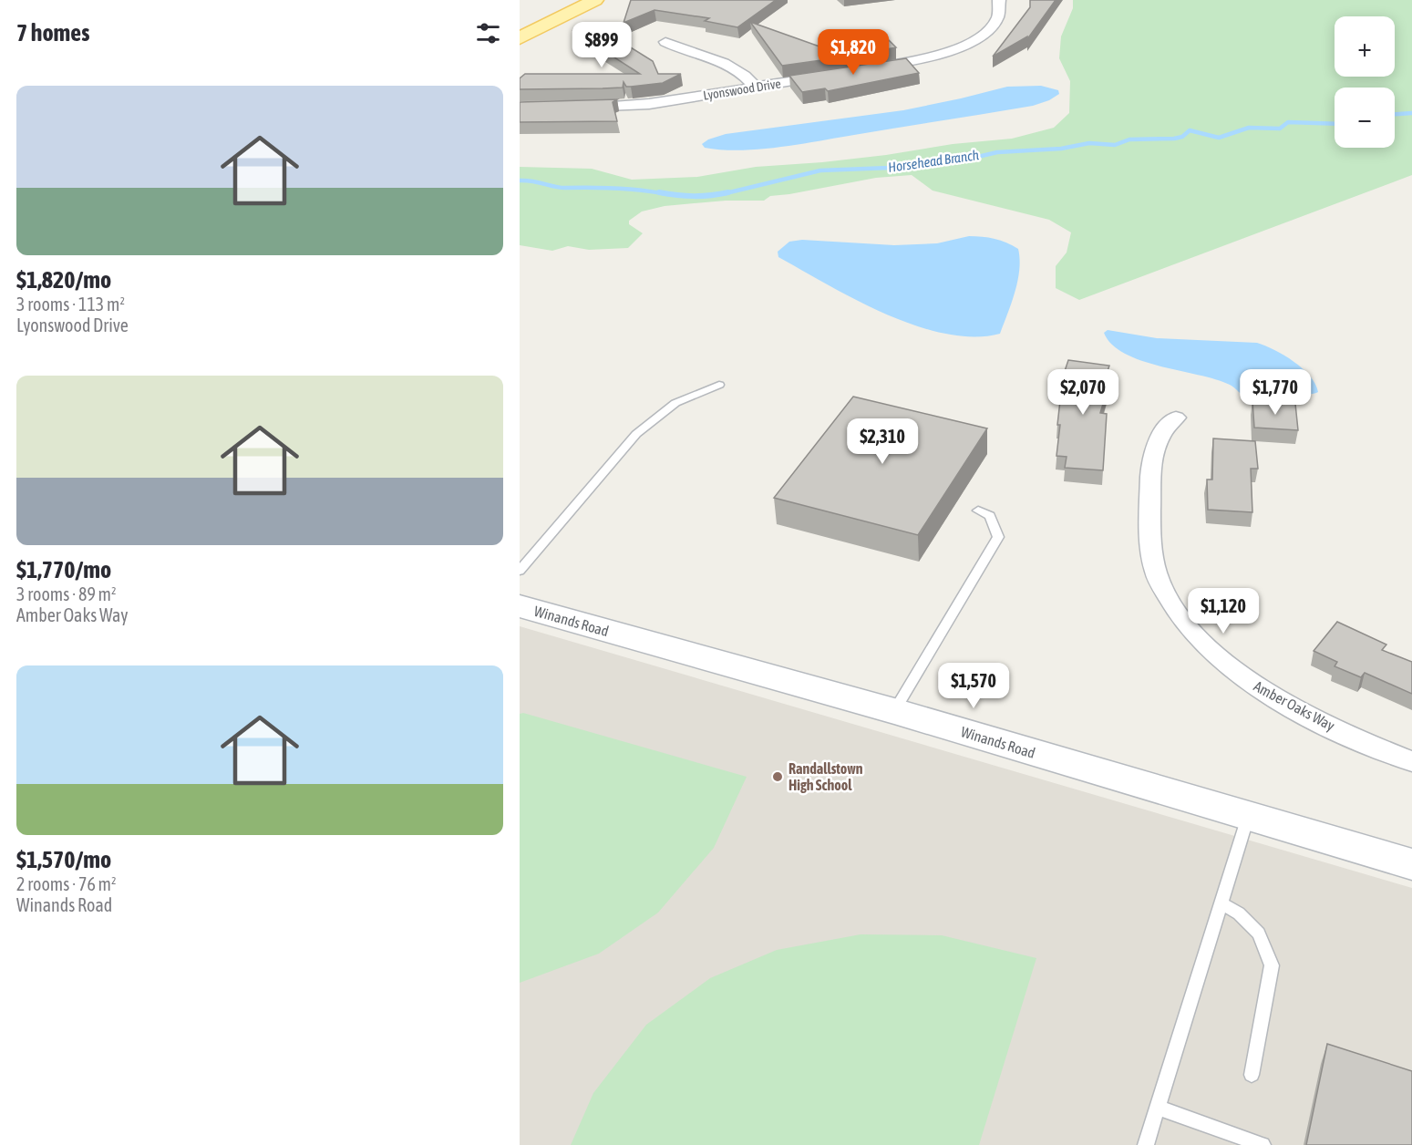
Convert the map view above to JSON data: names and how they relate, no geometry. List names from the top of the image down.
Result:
{
  "streets": {
    "street": ["Lyonswood Drive", "Winands Road", "Amber Oaks Way"]
  },
  "water": ["Horsehead Branch"],
  "places": ["Randallstown High School"],
  "page": {
    "heading": "7 homes",
    "map_buttons": ["+", "−"],
    "price": [
      "$899",
      "$1,820",
      "$2,070",
      "$1,770",
      "$2,310",
      "$1,120",
      "$1,570"
    ],
    "list": [
      {
        "name": "$1,820/mo",
        "note": "3 rooms · 113 m² · Lyonswood Drive"
      },
      {
        "name": "$1,770/mo",
        "note": "3 rooms · 89 m² · Amber Oaks Way"
      },
      {
        "name": "$1,570/mo",
        "note": "2 rooms · 76 m² · Winands Road"
      }
    ]
  }
}
